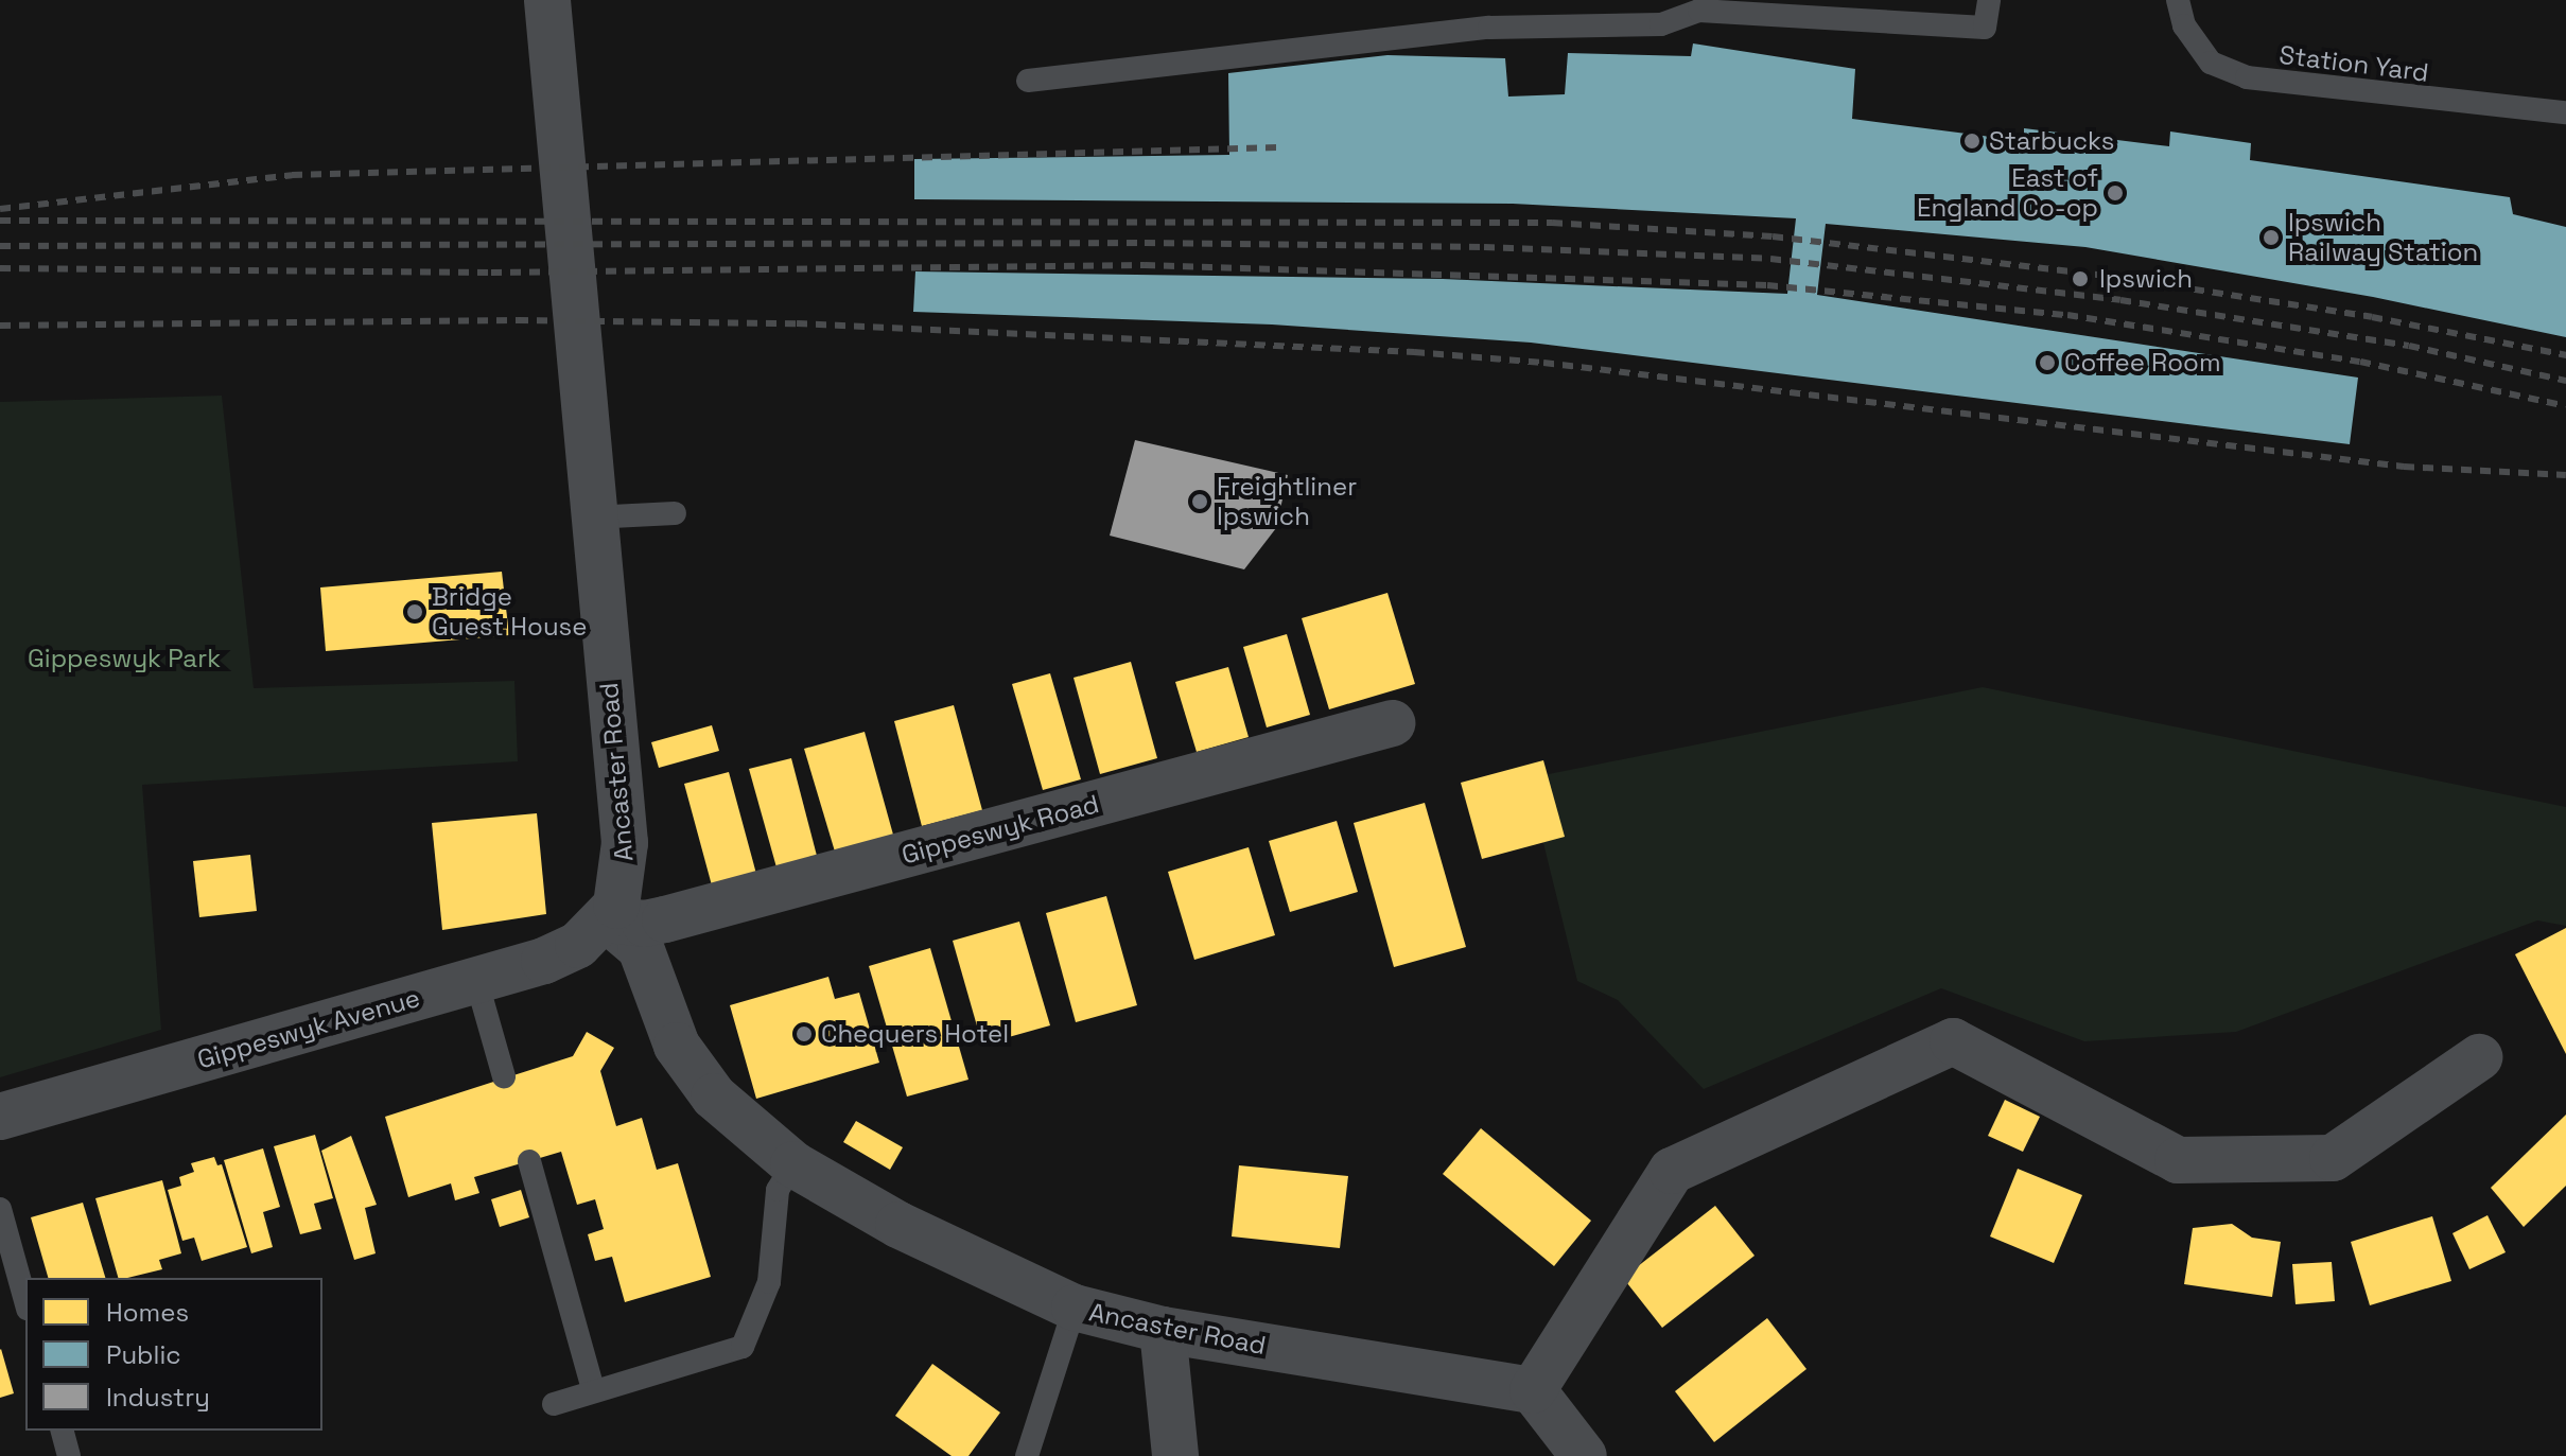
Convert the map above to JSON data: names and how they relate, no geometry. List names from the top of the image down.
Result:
{
  "streets": {
    "street": ["Ancaster Road", "Gippeswyk Road", "Gippeswyk Avenue"],
    "lane": ["Station Yard"]
  },
  "crossings": [
    ["Ancaster Road", "Gippeswyk Road"],
    ["Ancaster Road", "Gippeswyk Avenue"],
    ["Gippeswyk Road", "Gippeswyk Avenue"]
  ],
  "parks": ["Gippeswyk Park"],
  "places": [
    "Starbucks",
    "East of England Co-op",
    "Ipswich Railway Station",
    "Ipswich",
    "Coffee Room",
    "Freightliner Ipswich",
    "Bridge Guest House",
    "Chequers Hotel"
  ],
  "legend": ["Homes", "Public", "Industry"]
}
